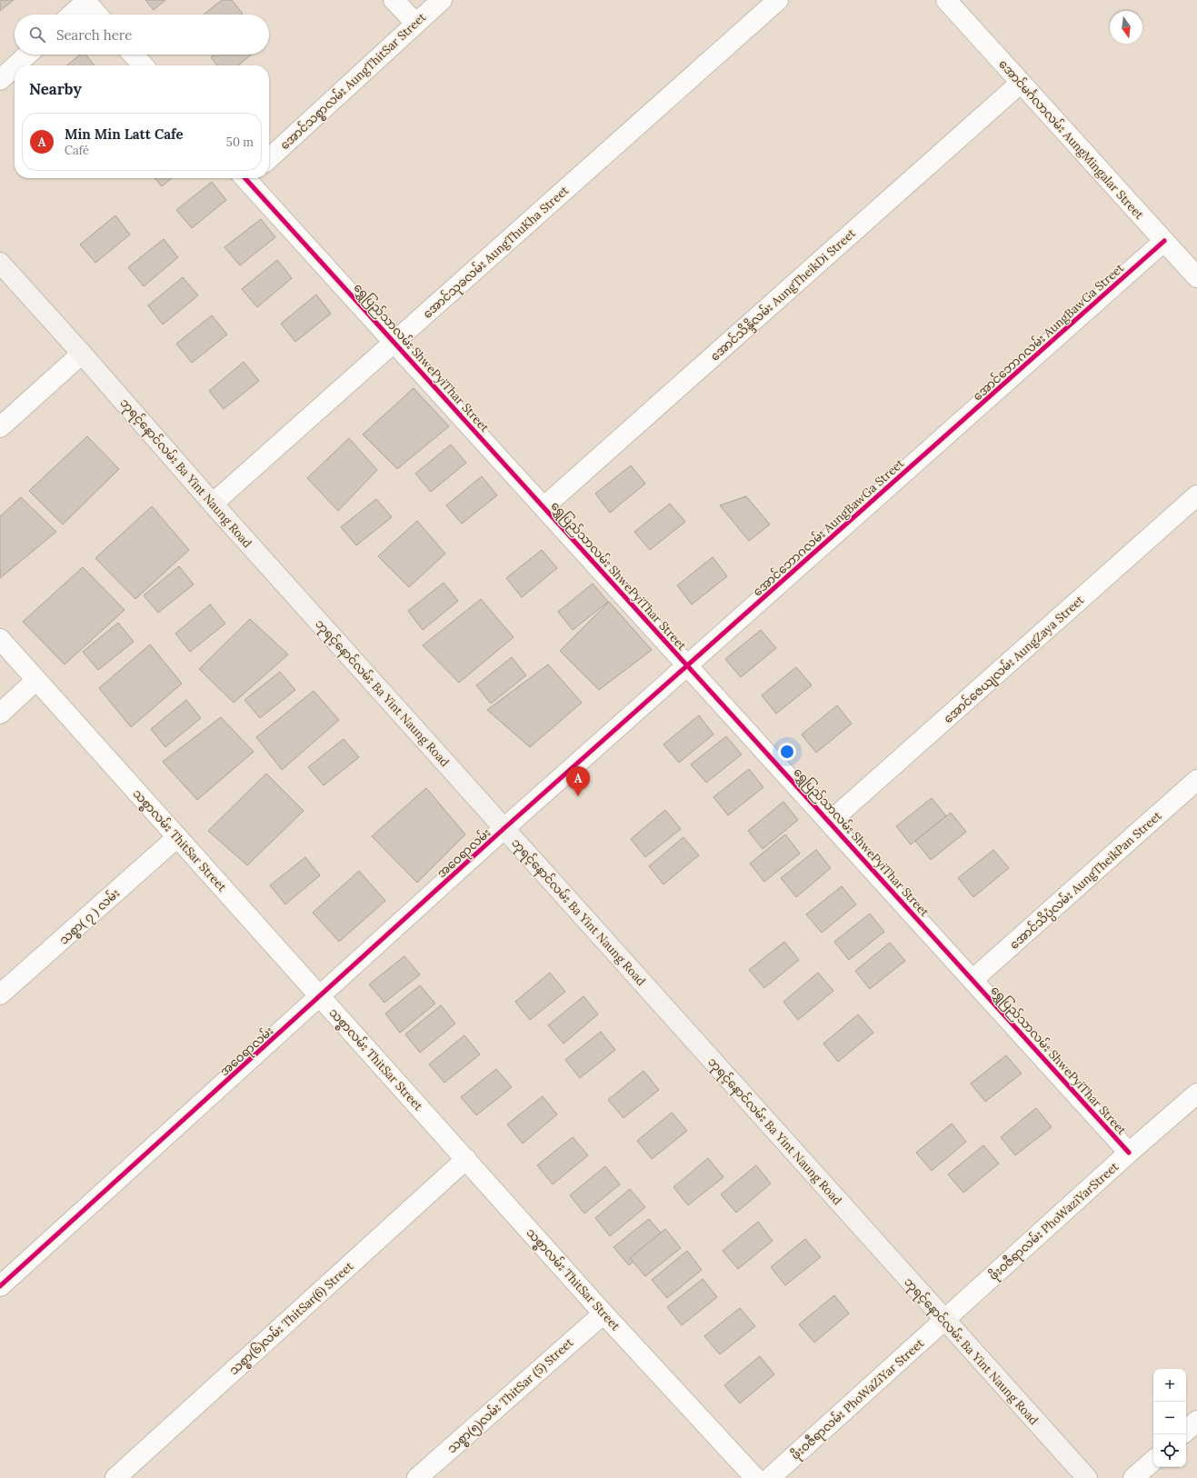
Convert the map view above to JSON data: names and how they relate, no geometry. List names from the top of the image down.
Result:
{
  "streets": {
    "main road": ["ဘုရင့်နောင်လမ်း Ba Yint Naung Road"],
    "street": [
      "အောင်သစ္စာလမ်း AungThitSar Street",
      "အောင်မင်္ဂလာလမ်း AungMingalar Street",
      "အောင်သုခလမ်း AungThuKha Street",
      "အောင်သိန္ဒိလမ်း AungTheikDi Street",
      "အောင်ဘောဂလမ်း AungBawGa Street",
      "ရွှေပြည်သာလမ်း ShwePyiThar Street",
      "အောင်ဇေယျလမ်း AungZaya Street",
      "သစ္စာလမ်း ThitSar Street",
      "အဝေရာလမ်း",
      "အောင်သိပ္ပံလမ်း AungTheikPan Street",
      "သစ္စာ( ၇ ) လမ်း",
      "ဖိုးဝဇီရာလမ်း PhoWaziYarStreet",
      "သစ္စာ(၆)လမ်း ThitSar(6) Street",
      "သစ္စာ(၅)လမ်း ThitSar (5) Street",
      "ဖိုးဝဇီရာလမ်း PhoWaZiYar Street"
    ]
  },
  "crossings": [
    ["အောင်မင်္ဂလာလမ်း AungMingalar Street", "အောင်သိန္ဒိလမ်း AungTheikDi Street"],
    ["အောင်မင်္ဂလာလမ်း AungMingalar Street", "အောင်ဘောဂလမ်း AungBawGa Street"],
    ["အောင်သုခလမ်း AungThuKha Street", "ရွှေပြည်သာလမ်း ShwePyiThar Street"],
    ["အောင်သုခလမ်း AungThuKha Street", "ဘုရင့်နောင်လမ်း Ba Yint Naung Road"],
    ["အောင်သိန္ဒိလမ်း AungTheikDi Street", "ရွှေပြည်သာလမ်း ShwePyiThar Street"],
    ["အောင်ဘောဂလမ်း AungBawGa Street", "ရွှေပြည်သာလမ်း ShwePyiThar Street"],
    ["အောင်ဘောဂလမ်း AungBawGa Street", "ဘုရင့်နောင်လမ်း Ba Yint Naung Road"],
    ["အောင်ဘောဂလမ်း AungBawGa Street", "အဝေရာလမ်း"],
    ["ရွှေပြည်သာလမ်း ShwePyiThar Street", "အောင်ဇေယျလမ်း AungZaya Street"],
    ["ရွှေပြည်သာလမ်း ShwePyiThar Street", "အောင်သိပ္ပံလမ်း AungTheikPan Street"],
    ["ရွှေပြည်သာလမ်း ShwePyiThar Street", "ဖိုးဝဇီရာလမ်း PhoWaziYarStreet"],
    ["ဘုရင့်နောင်လမ်း Ba Yint Naung Road", "အဝေရာလမ်း"],
    ["ဘုရင့်နောင်လမ်း Ba Yint Naung Road", "ဖိုးဝဇီရာလမ်း PhoWaziYarStreet"],
    ["ဘုရင့်နောင်လမ်း Ba Yint Naung Road", "ဖိုးဝဇီရာလမ်း PhoWaZiYar Street"],
    ["သစ္စာလမ်း ThitSar Street", "အဝေရာလမ်း"],
    ["သစ္စာလမ်း ThitSar Street", "သစ္စာ( ၇ ) လမ်း"],
    ["သစ္စာလမ်း ThitSar Street", "သစ္စာ(၆)လမ်း ThitSar(6) Street"],
    ["သစ္စာလမ်း ThitSar Street", "သစ္စာ(၅)လမ်း ThitSar (5) Street"],
    ["ဖိုးဝဇီရာလမ်း PhoWaziYarStreet", "ဖိုးဝဇီရာလမ်း PhoWaZiYar Street"]
  ],
  "north": "bottom",
  "page": {
    "search": "Search here",
    "heading": "Nearby",
    "list": [
      {
        "mark": "A",
        "name": "Min Min Latt Cafe",
        "note": "Café",
        "value": "50 m"
      }
    ],
    "pins": "A",
    "map_buttons": ["+", "−"]
  }
}
